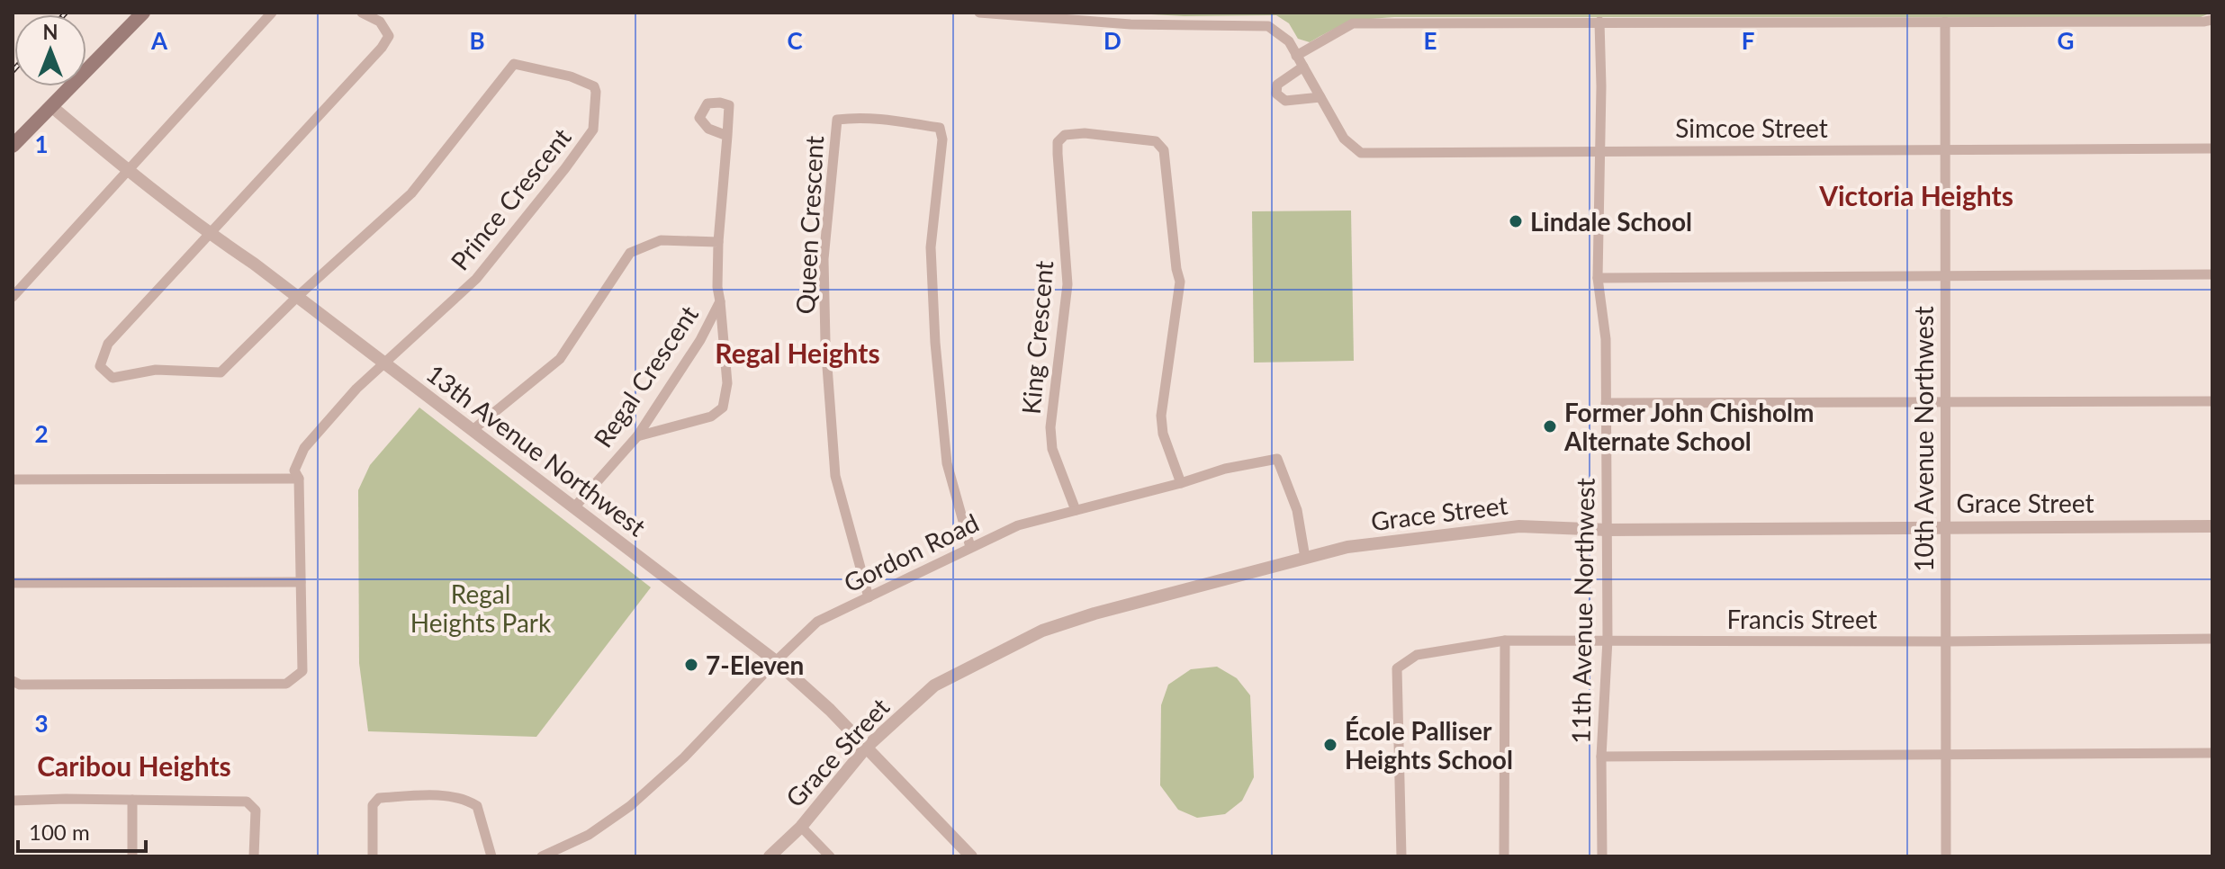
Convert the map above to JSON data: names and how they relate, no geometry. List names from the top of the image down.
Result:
{
  "streets": {
    "street": [
      "Simcoe Street",
      "Prince Crescent",
      "Queen Crescent",
      "King Crescent",
      "Regal Crescent",
      "10th Avenue Northwest",
      "13th Avenue Northwest",
      "Grace Street",
      "Gordon Road",
      "11th Avenue Northwest",
      "Francis Street"
    ]
  },
  "crossings": [
    ["Simcoe Street", "10th Avenue Northwest"],
    ["Simcoe Street", "11th Avenue Northwest"],
    ["Prince Crescent", "13th Avenue Northwest"],
    ["Queen Crescent", "Gordon Road"],
    ["King Crescent", "Gordon Road"],
    ["Regal Crescent", "13th Avenue Northwest"],
    ["10th Avenue Northwest", "Grace Street"],
    ["10th Avenue Northwest", "Francis Street"],
    ["13th Avenue Northwest", "Grace Street"],
    ["13th Avenue Northwest", "Gordon Road"],
    ["Grace Street", "Gordon Road"],
    ["Grace Street", "11th Avenue Northwest"],
    ["11th Avenue Northwest", "Francis Street"]
  ],
  "districts": ["Victoria Heights", "Regal Heights", "Caribou Heights"],
  "parks": ["Regal Heights Park"],
  "places": [
    "Lindale School",
    "Former John Chisholm Alternate School",
    "7-Eleven",
    "École Palliser Heights School"
  ],
  "scale_bar": "100 m",
  "north": "top",
  "grid": {
    "columns": [
      "A",
      "B",
      "C",
      "D",
      "E",
      "F",
      "G"
    ],
    "rows": ["1", "2", "3"]
  }
}
